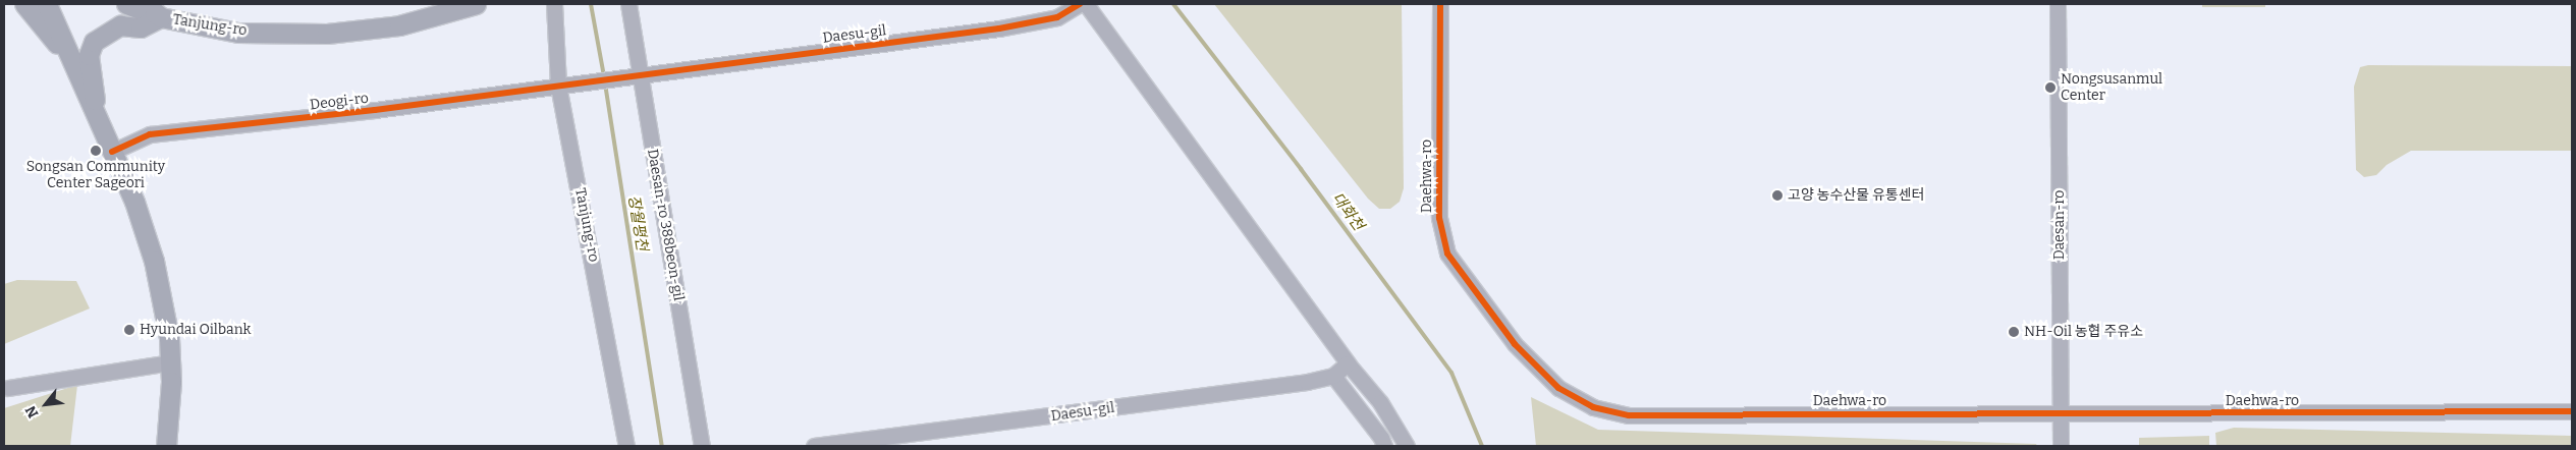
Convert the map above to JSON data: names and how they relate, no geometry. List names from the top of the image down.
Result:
{
  "streets": {
    "main road": ["Tanjung-ro"],
    "street": [
      "Daesu-gil",
      "Deogi-ro",
      "Daehwa-ro",
      "Daesan-ro 388beon-gil",
      "Daesan-ro"
    ]
  },
  "crossings": [
    ["Tanjung-ro", "Daesu-gil"],
    ["Tanjung-ro", "Deogi-ro"],
    ["Daesu-gil", "Deogi-ro"],
    ["Daesu-gil", "Daesan-ro 388beon-gil"],
    ["Daehwa-ro", "Daesan-ro"]
  ],
  "water": ["대화천", "장월평천"],
  "places": [
    "Nongsusanmul Center",
    "Songsan Community Center Sageori",
    "고양 농수산물 유통센터",
    "Hyundai Oilbank",
    "NH-Oil 농협 주유소"
  ],
  "north": "bottom left"
}
